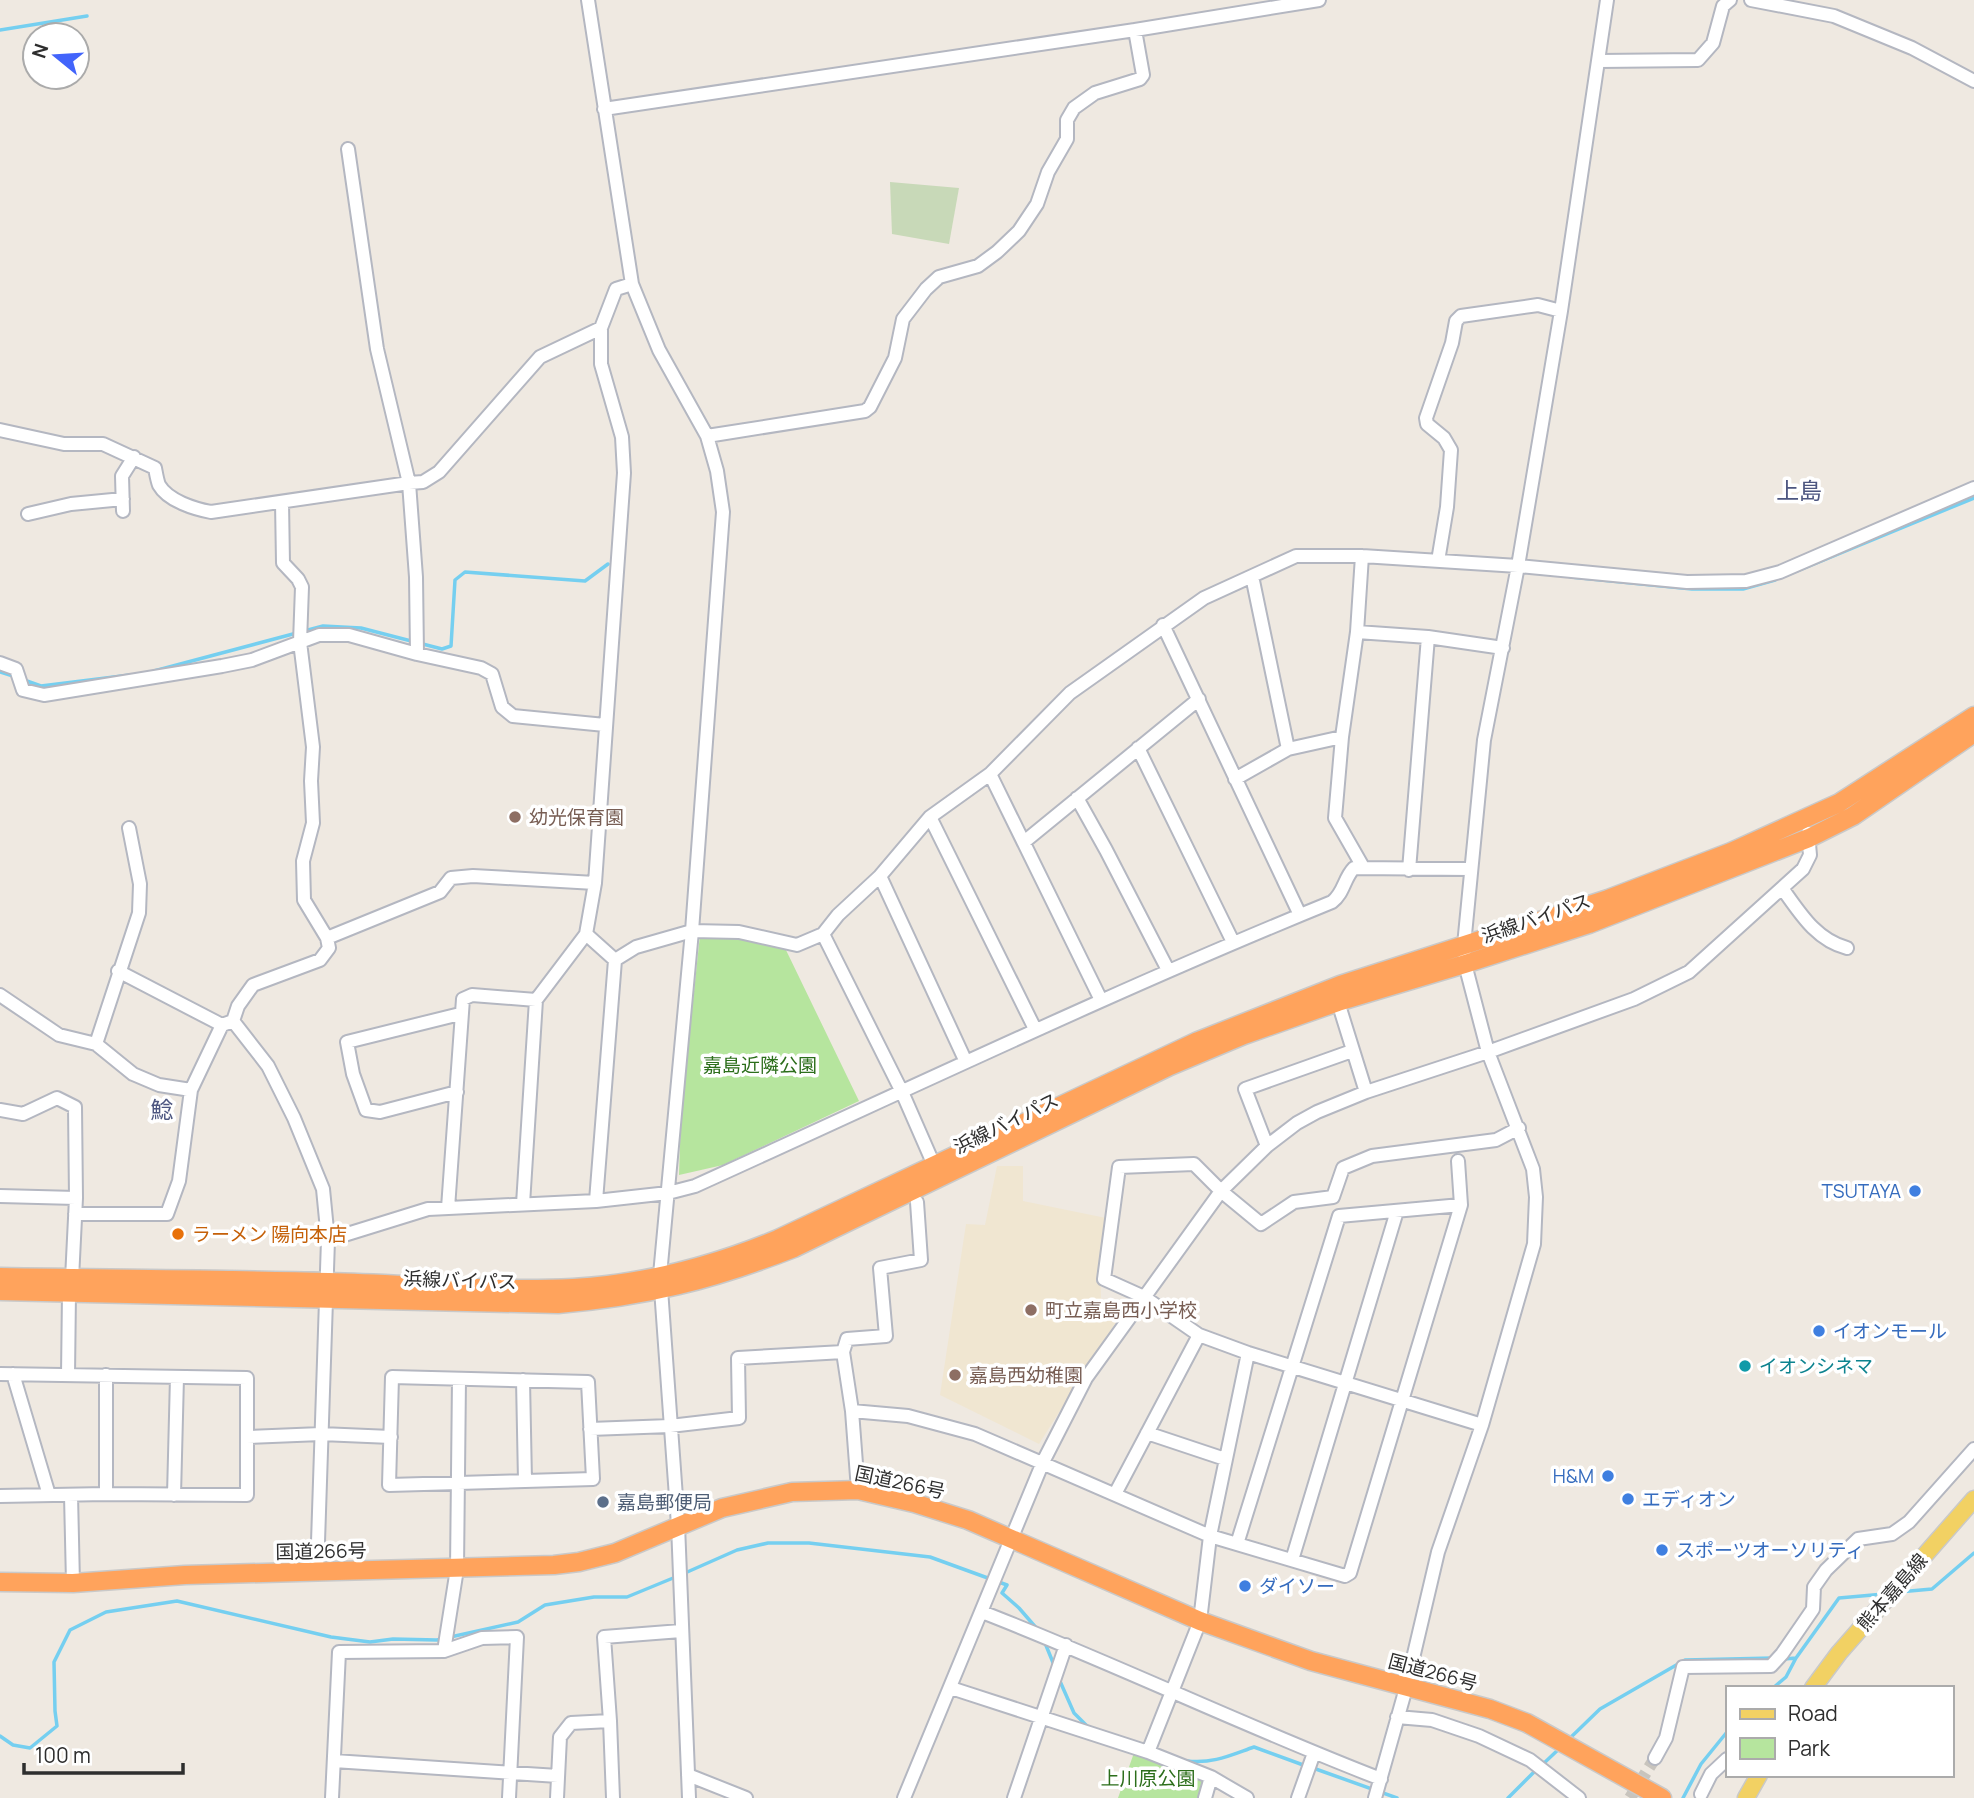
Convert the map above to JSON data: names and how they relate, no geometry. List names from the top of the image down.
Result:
{
  "streets": {
    "highway": ["浜線バイパス", "国道266号"],
    "main road": ["熊本嘉島線"]
  },
  "districts": ["上島", "鯰"],
  "parks": ["嘉島近隣公園", "上川原公園"],
  "places": [
    "幼光保育園",
    "TSUTAYA",
    "ラーメン 陽向本店",
    "町立嘉島西小学校",
    "イオンモール",
    "イオンシネマ",
    "嘉島西幼稚園",
    "H&M",
    "エディオン",
    "嘉島郵便局",
    "スポーツオーソリティ",
    "ダイソー"
  ],
  "legend": ["Road", "Park"],
  "scale_bar": "100 m",
  "north": "left"
}
